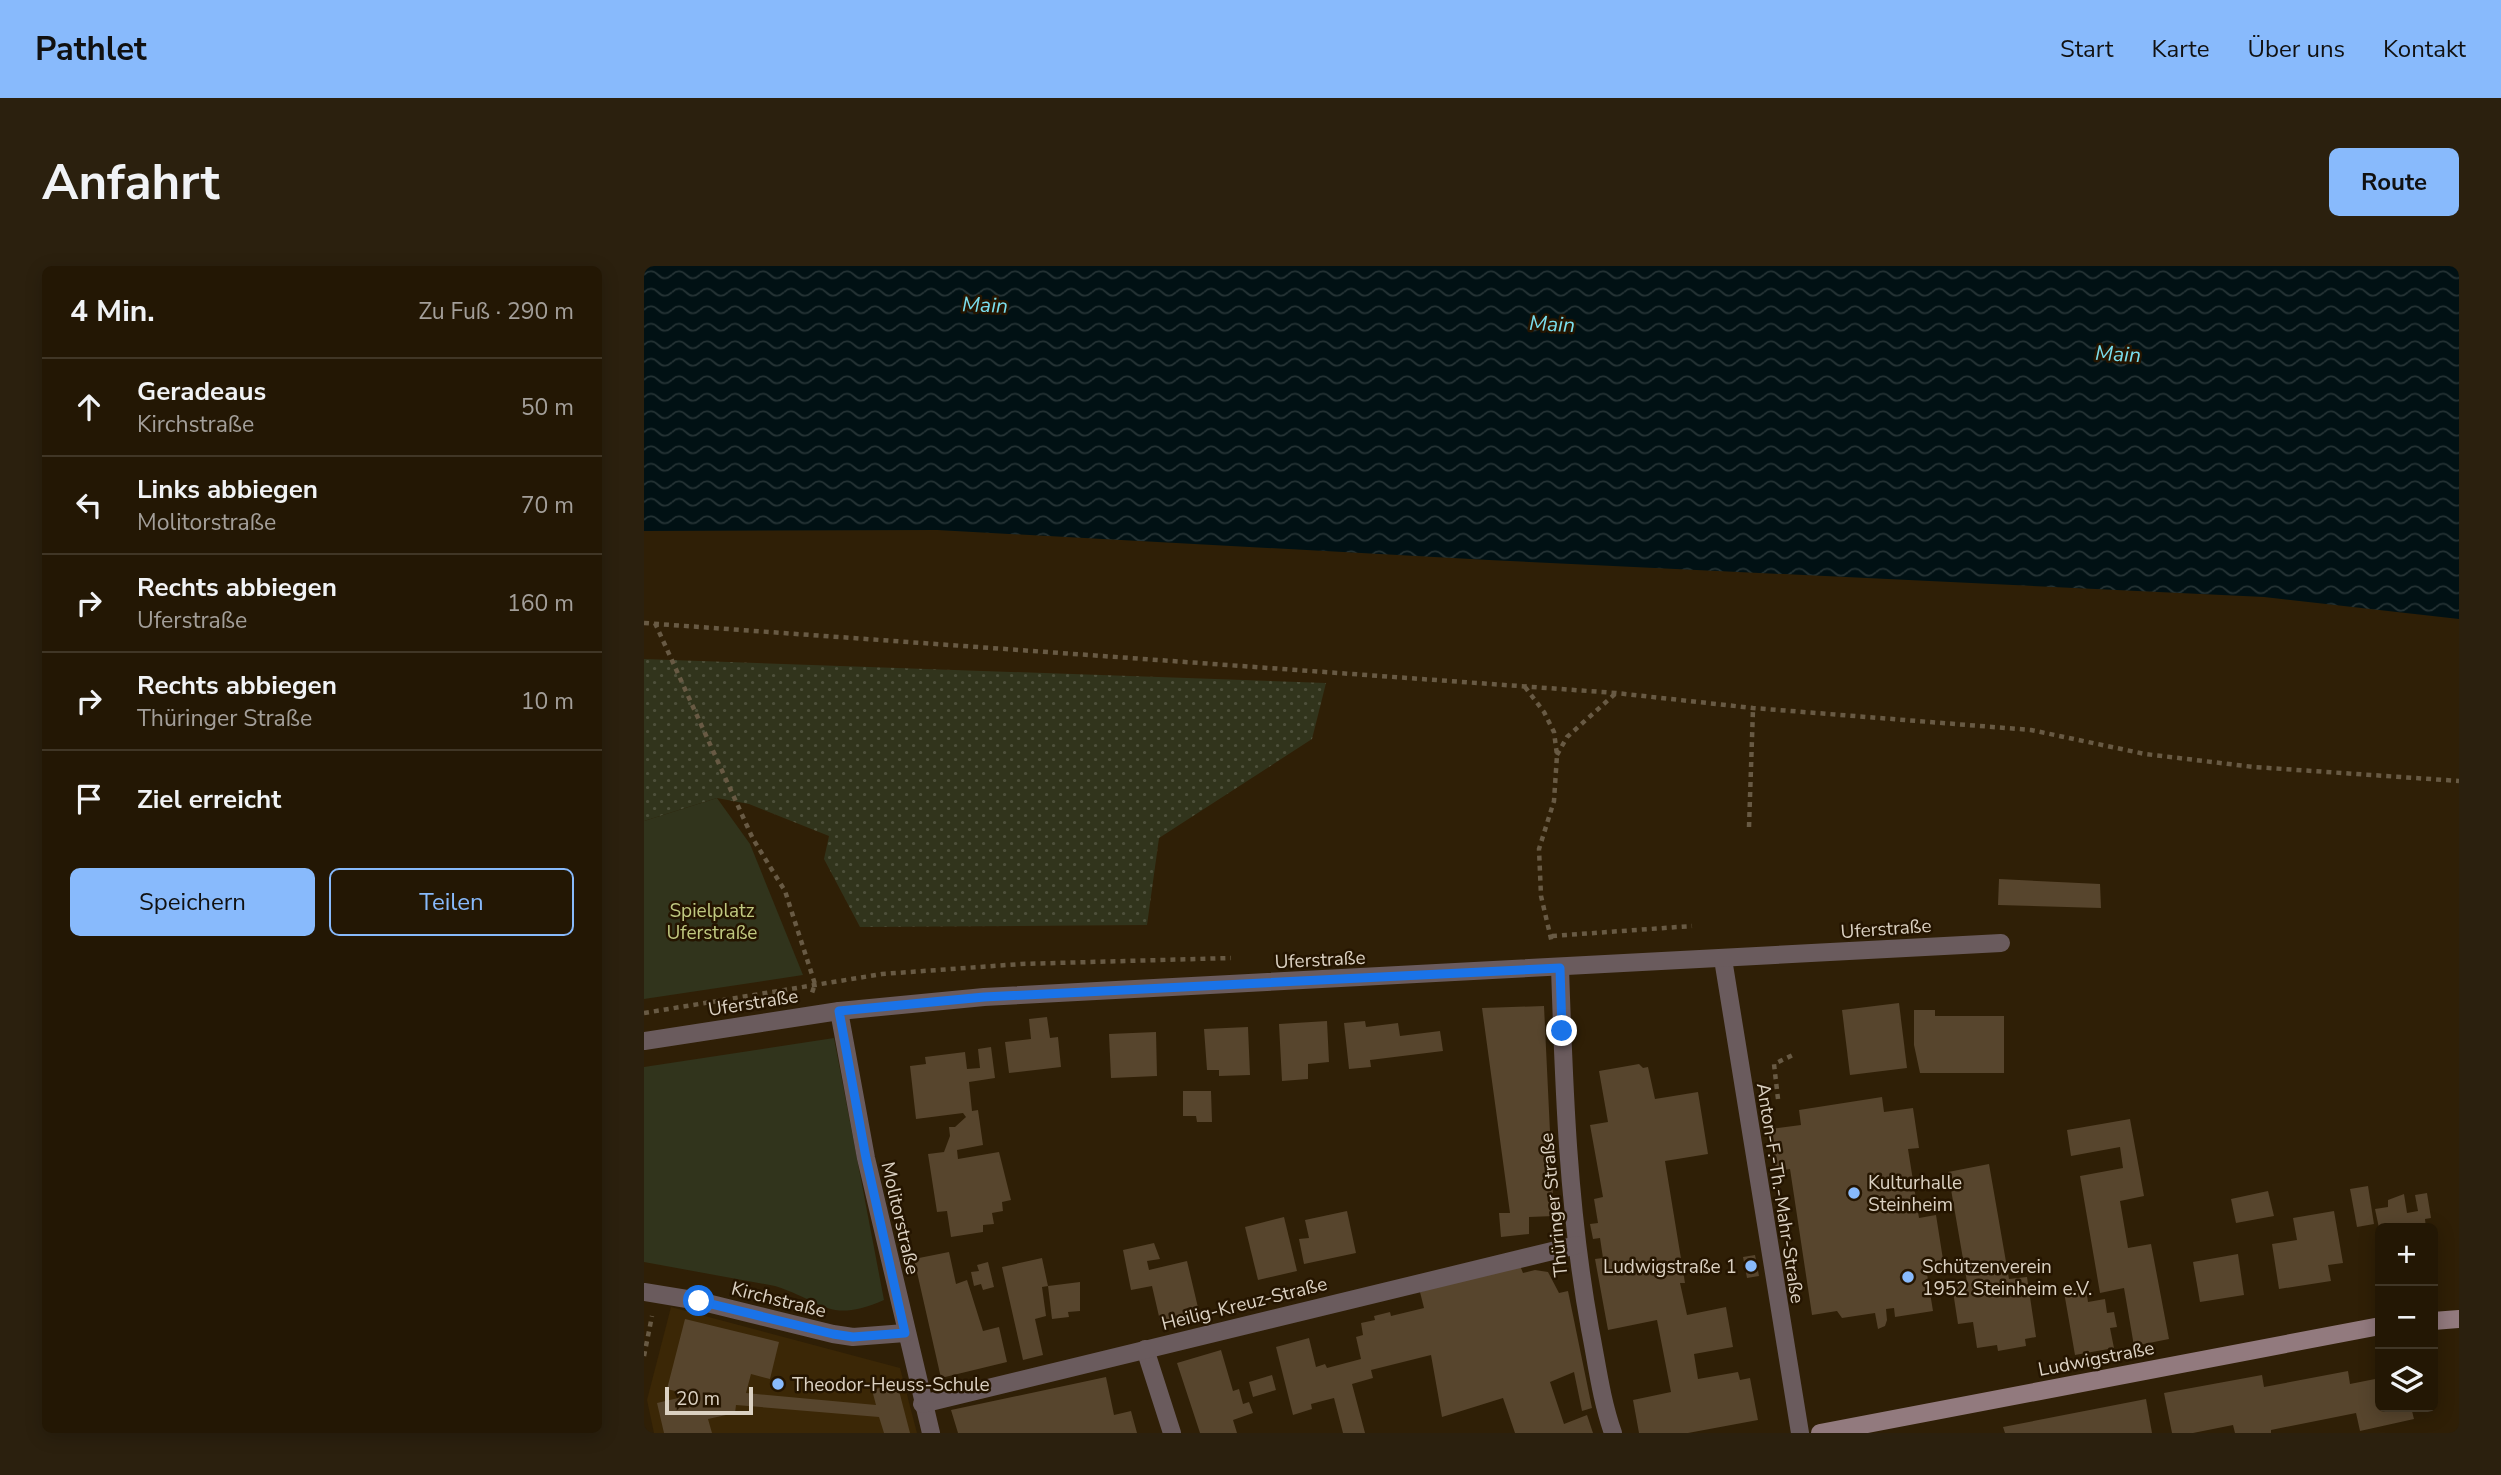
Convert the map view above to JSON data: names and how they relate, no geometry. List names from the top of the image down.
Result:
{
  "streets": {
    "main road": ["Ludwigstraße"],
    "street": [
      "Uferstraße",
      "Anton-F.-Th.-Mahr-Straße",
      "Thüringer Straße",
      "Molitorstraße",
      "Kirchstraße",
      "Heilig-Kreuz-Straße"
    ]
  },
  "crossings": [
    ["Uferstraße", "Anton-F.-Th.-Mahr-Straße"],
    ["Uferstraße", "Thüringer Straße"],
    ["Uferstraße", "Molitorstraße"],
    ["Thüringer Straße", "Heilig-Kreuz-Straße"],
    ["Molitorstraße", "Kirchstraße"],
    ["Molitorstraße", "Heilig-Kreuz-Straße"]
  ],
  "water": ["Main"],
  "parks": ["Spielplatz Uferstraße"],
  "places": [
    "Kulturhalle Steinheim",
    "Ludwigstraße 1",
    "Schützenverein 1952 Steinheim e.V.",
    "Theodor-Heuss-Schule"
  ],
  "scale_bar": "20 m",
  "page": {
    "header": "Pathlet",
    "nav": [
      "Start",
      "Karte",
      "Über uns",
      "Kontakt"
    ],
    "buttons": [
      "Route",
      ["Speichern", "Teilen"]
    ],
    "title": "Anfahrt",
    "heading": ["4 Min.", "Zu Fuß · 290 m"],
    "list": [
      ["Geradeaus", "Kirchstraße", "50 m"],
      ["Links abbiegen", "Molitorstraße", "70 m"],
      ["Rechts abbiegen", "Uferstraße", "160 m"],
      ["Rechts abbiegen", "Thüringer Straße", "10 m"],
      "Ziel erreicht"
    ],
    "map_buttons": ["+", "−"],
    "scale": "20 m"
  }
}
